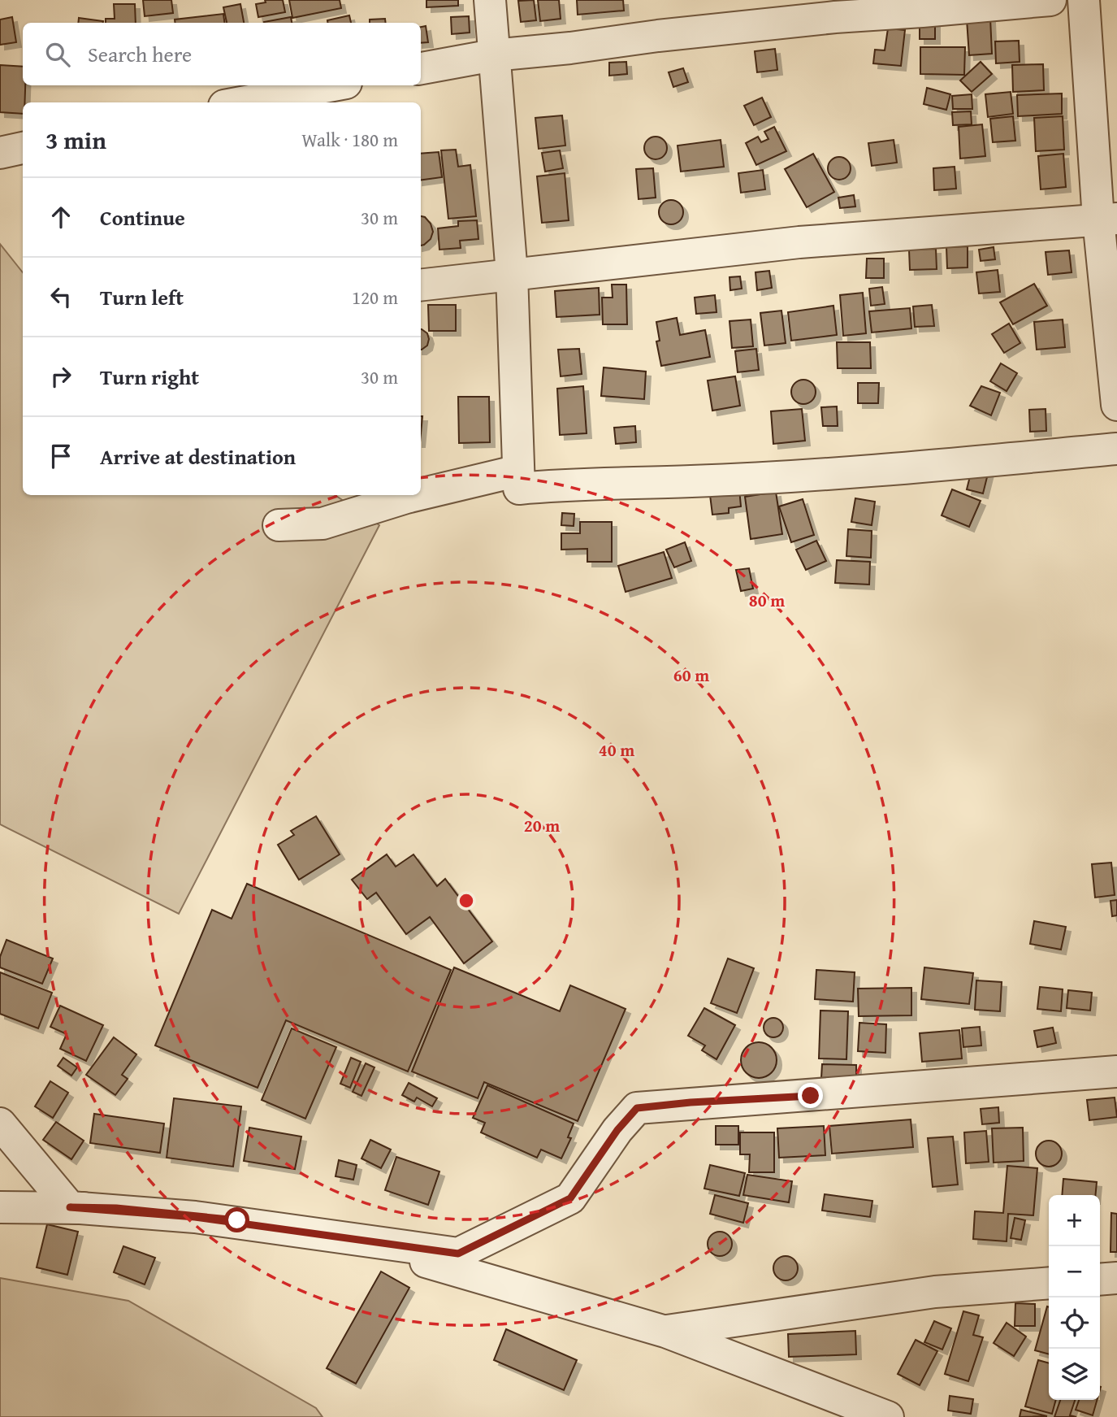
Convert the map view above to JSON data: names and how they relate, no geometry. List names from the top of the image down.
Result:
{
  "page": {
    "search": "Search here",
    "heading": ["3 min", "Walk · 180 m"],
    "list": [
      ["Continue", "30 m"],
      ["Turn left", "120 m"],
      ["Turn right", "30 m"],
      "Arrive at destination"
    ],
    "map_buttons": ["+", "−"]
  },
  "rings": [
    "80 m",
    "60 m",
    "40 m",
    "20 m"
  ]
}
